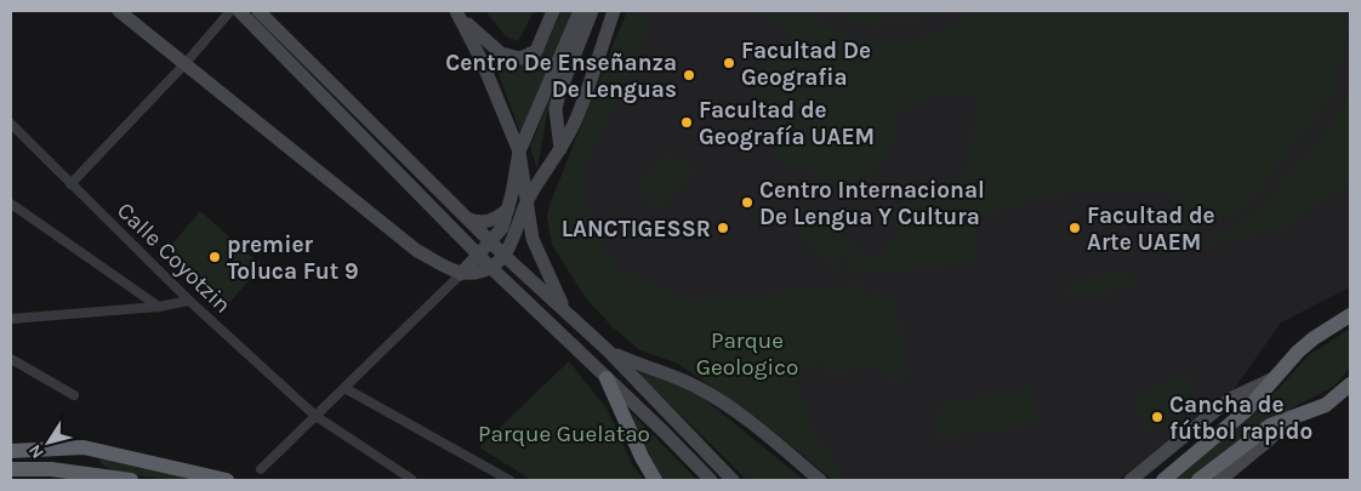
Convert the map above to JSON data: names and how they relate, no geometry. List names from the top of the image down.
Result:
{
  "streets": {
    "street": ["Calle Coyotzin"]
  },
  "parks": ["Parque Geologico", "Parque Guelatao"],
  "places": [
    "Facultad De Geografia",
    "Centro De Enseñanza De Lenguas",
    "Facultad de Geografía UAEM",
    "Centro Internacional De Lengua Y Cultura",
    "LANCTIGESSR",
    "Facultad de Arte UAEM",
    "premier Toluca Fut 9",
    "Cancha de fútbol rapido"
  ],
  "north": "bottom left"
}
